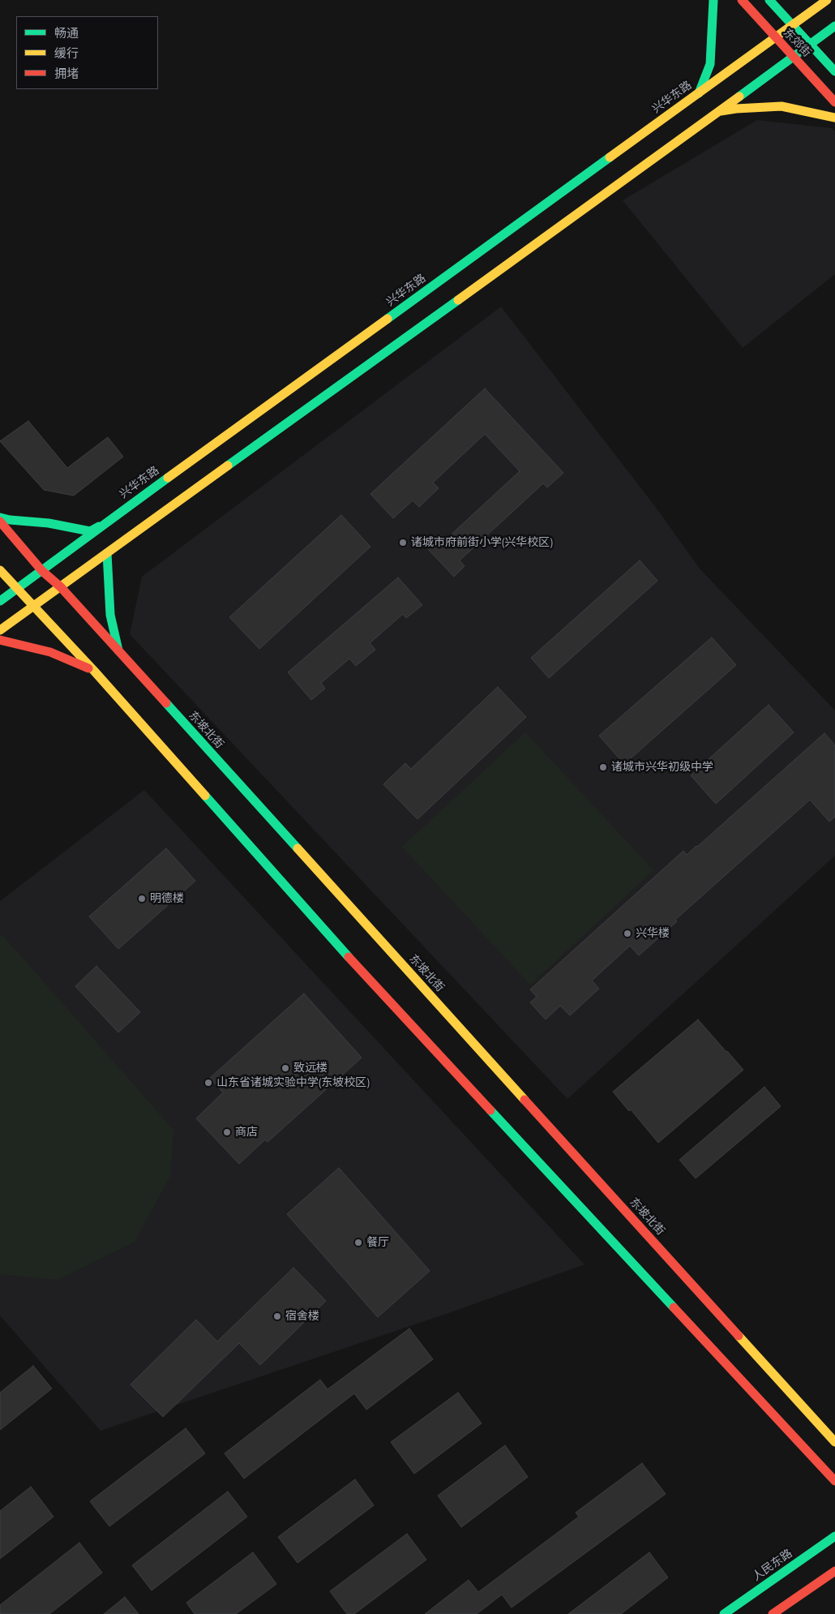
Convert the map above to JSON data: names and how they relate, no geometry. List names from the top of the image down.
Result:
{
  "streets": {
    "main road": [
      "东郊街",
      "兴华东路",
      "东坡北街",
      "人民东路"
    ]
  },
  "crossings": [
    ["东郊街", "兴华东路"],
    ["兴华东路", "东坡北街"]
  ],
  "places": [
    "诸城市府前街小学(兴华校区)",
    "诸城市兴华初级中学",
    "明德楼",
    "兴华楼",
    "致远楼",
    "山东省诸城实验中学(东坡校区)",
    "商店",
    "餐厅",
    "宿舍楼"
  ],
  "legend": ["畅通", "缓行", "拥堵"]
}
